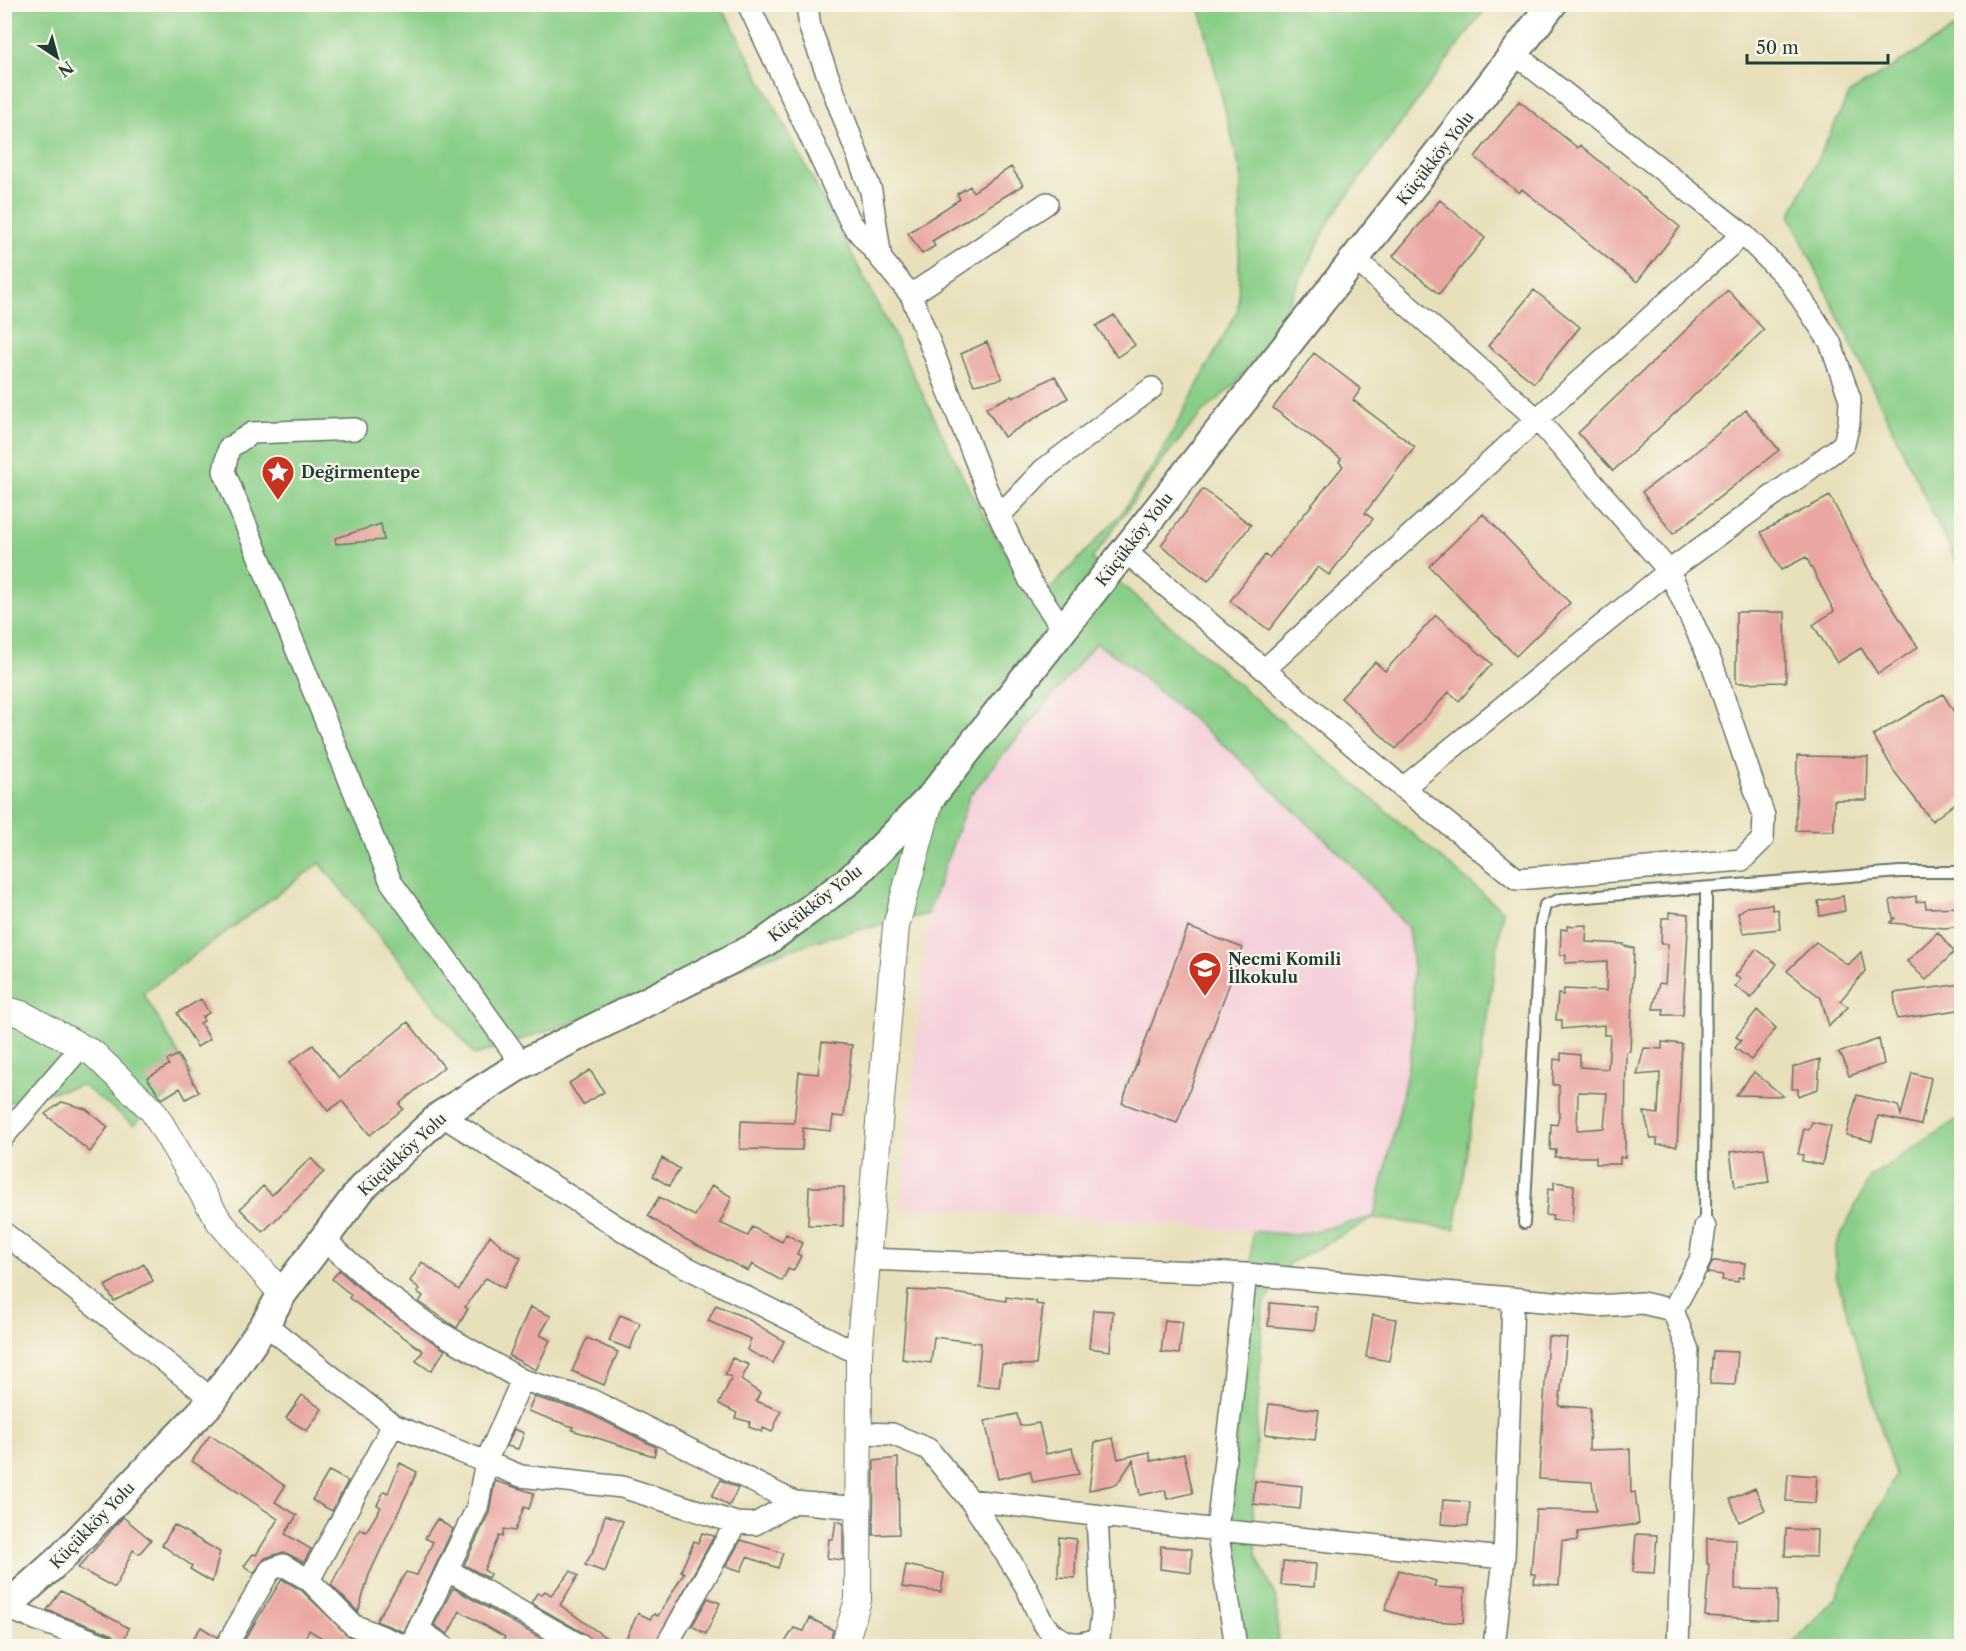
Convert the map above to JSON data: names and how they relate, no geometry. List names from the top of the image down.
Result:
{
  "streets": {
    "main road": ["Küçükköy Yolu"]
  },
  "places": {
    "place": ["Değirmentepe"],
    "school or university": ["Necmi Komili İlkokulu"]
  },
  "scale_bar": "50 m",
  "north": "bottom right"
}
